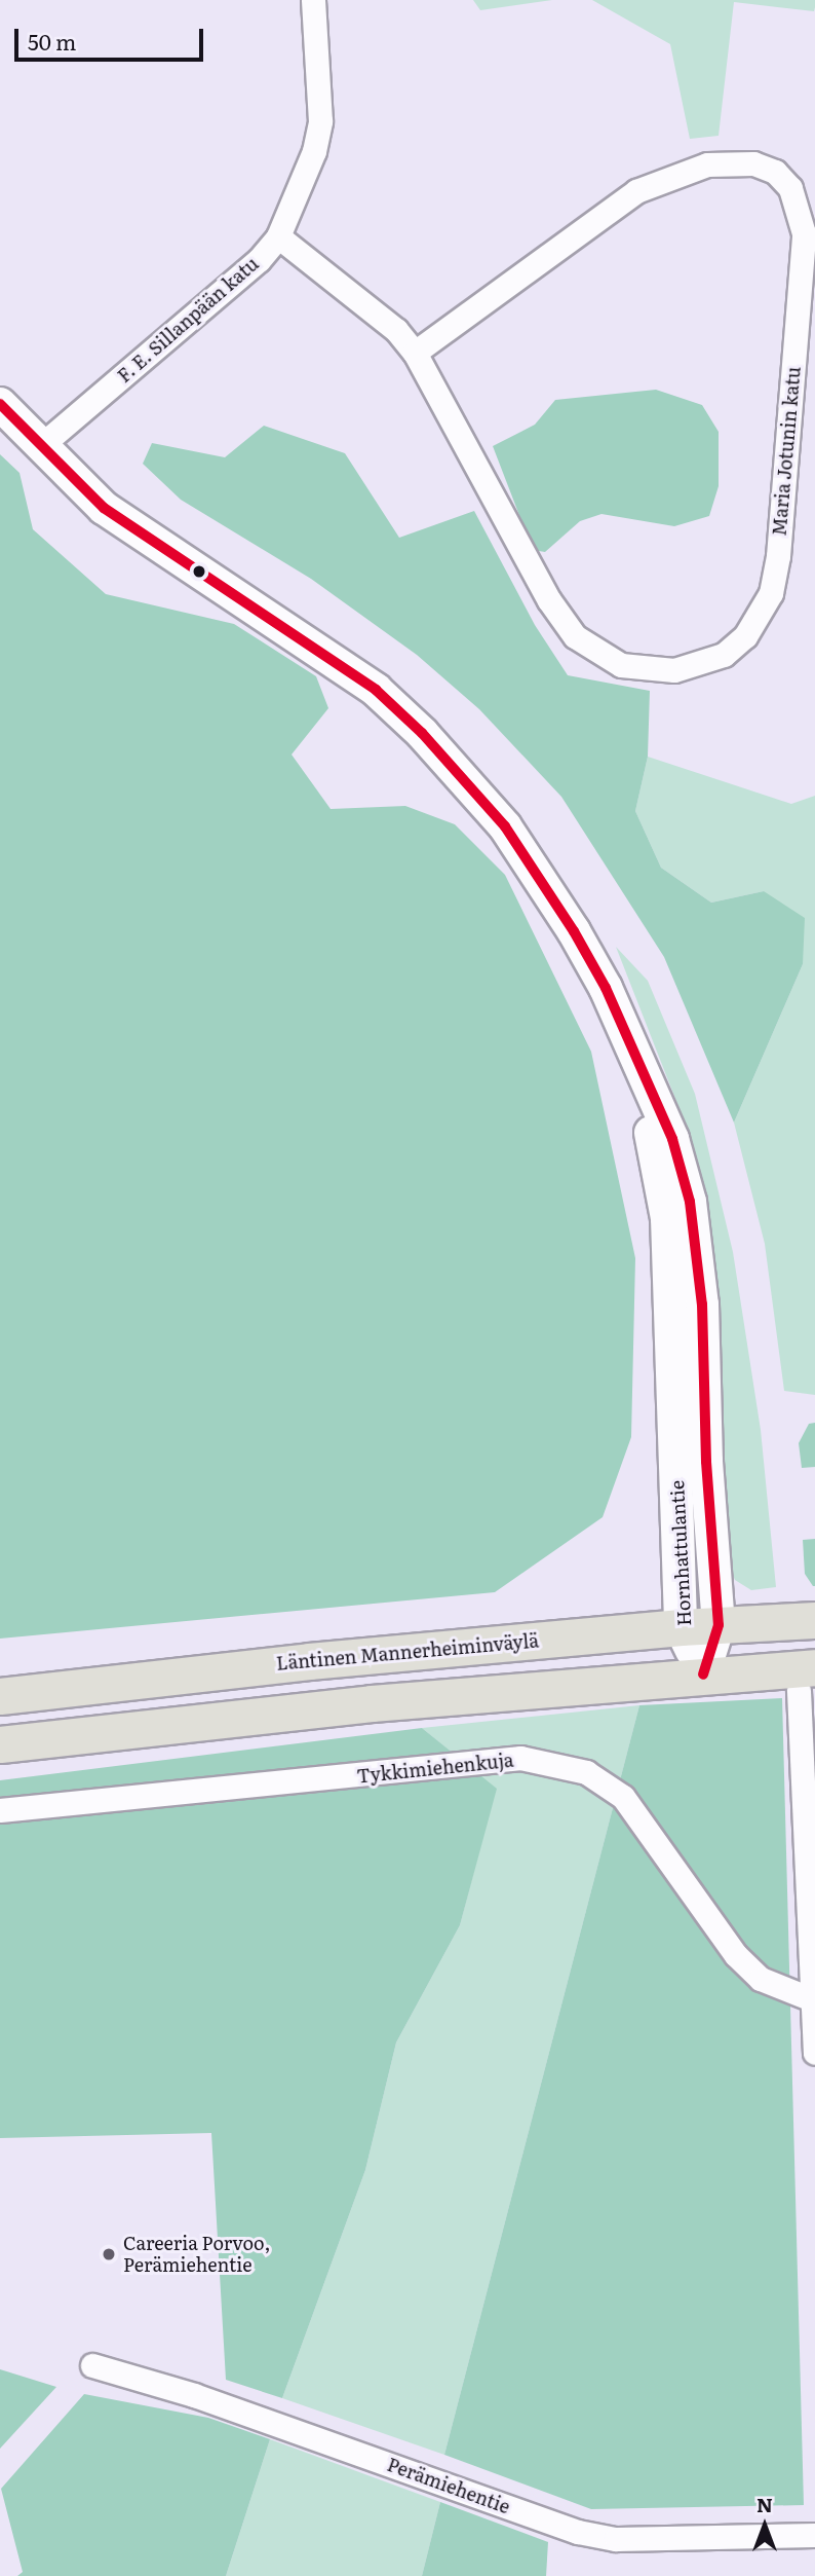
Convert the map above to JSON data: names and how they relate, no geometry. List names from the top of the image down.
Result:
{
  "streets": {
    "main road": ["Läntinen Mannerheiminväylä"],
    "street": [
      "F. E. Sillanpään katu",
      "Maria Jotunin katu",
      "Hornhattulantie",
      "Tykkimiehenkuja",
      "Perämiehentie"
    ]
  },
  "crossings": [
    ["F. E. Sillanpään katu", "Maria Jotunin katu"],
    ["F. E. Sillanpään katu", "Hornhattulantie"],
    ["Hornhattulantie", "Läntinen Mannerheiminväylä"]
  ],
  "places": ["Careeria Porvoo, Perämiehentie"],
  "scale_bar": "50 m",
  "north": "top"
}
